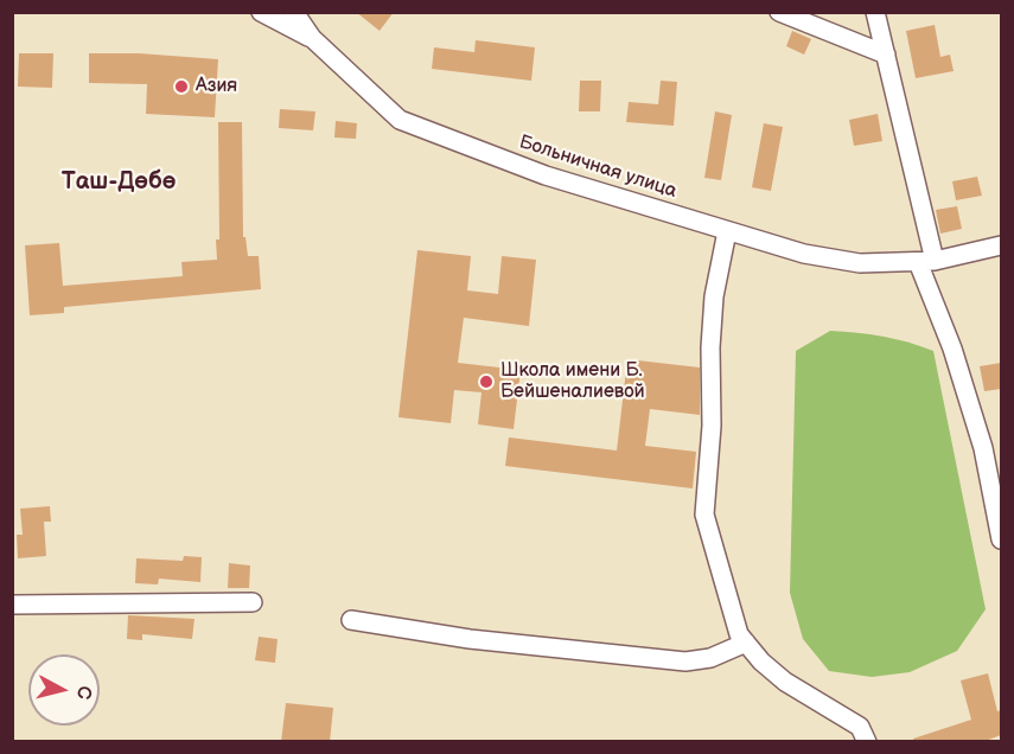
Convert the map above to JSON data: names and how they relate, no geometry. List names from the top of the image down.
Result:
{
  "streets": {
    "street": ["Больничная улица"]
  },
  "districts": ["Таш-Дөбө"],
  "places": ["Азия", "Школа имени Б. Бейшеналиевой"],
  "north": "right"
}
